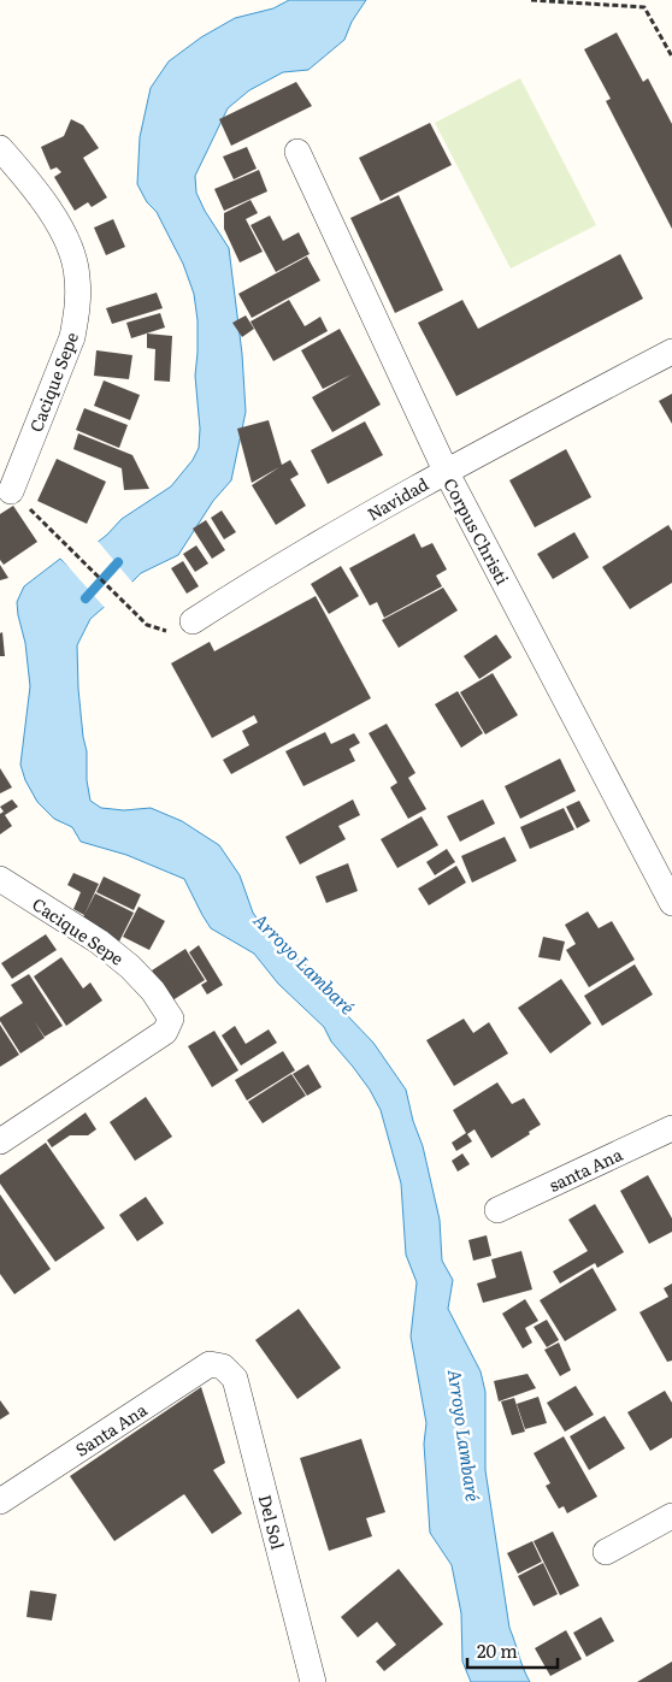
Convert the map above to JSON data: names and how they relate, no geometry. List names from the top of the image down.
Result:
{
  "streets": {
    "street": [
      "Cacique Sepe",
      "Navidad",
      "Corpus Christi",
      "santa Ana",
      "Santa Ana",
      "Del Sol"
    ]
  },
  "crossings": [
    ["Navidad", "Corpus Christi"],
    ["Santa Ana", "Del Sol"]
  ],
  "water": ["Arroyo Lambaré"],
  "scale_bar": "20 m"
}
